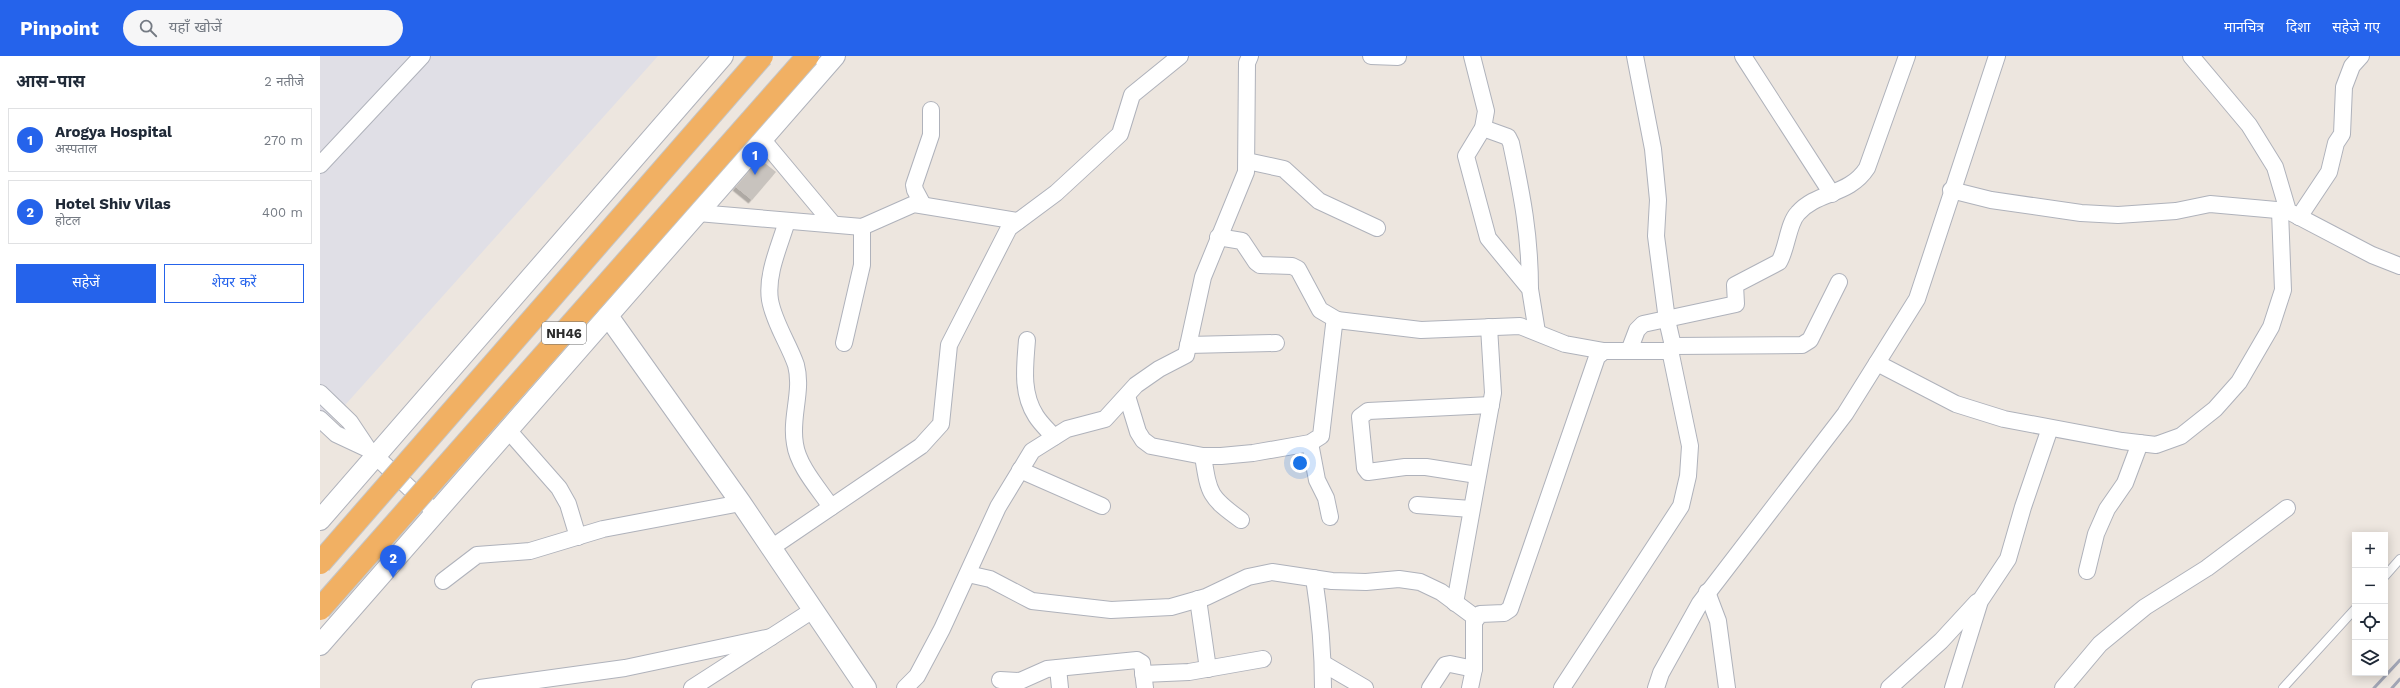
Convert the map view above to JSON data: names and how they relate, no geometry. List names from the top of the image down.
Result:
{
  "streets": {
    "highway": ["NH46"]
  },
  "page": {
    "header": "Pinpoint",
    "search": "यहाँ खोजें",
    "nav": ["मानचित्र", "दिशा", "सहेजे गए"],
    "heading": ["आस-पास", "2 नतीजे"],
    "list": [
      {
        "mark": "1",
        "name": "Arogya Hospital",
        "note": "अस्पताल",
        "value": "270 m"
      },
      {
        "mark": "2",
        "name": "Hotel Shiv Vilas",
        "note": "होटल",
        "value": "400 m"
      }
    ],
    "pins": ["1", "2"],
    "buttons": ["सहेजें", "शेयर करें"],
    "map_buttons": ["+", "−"]
  }
}
